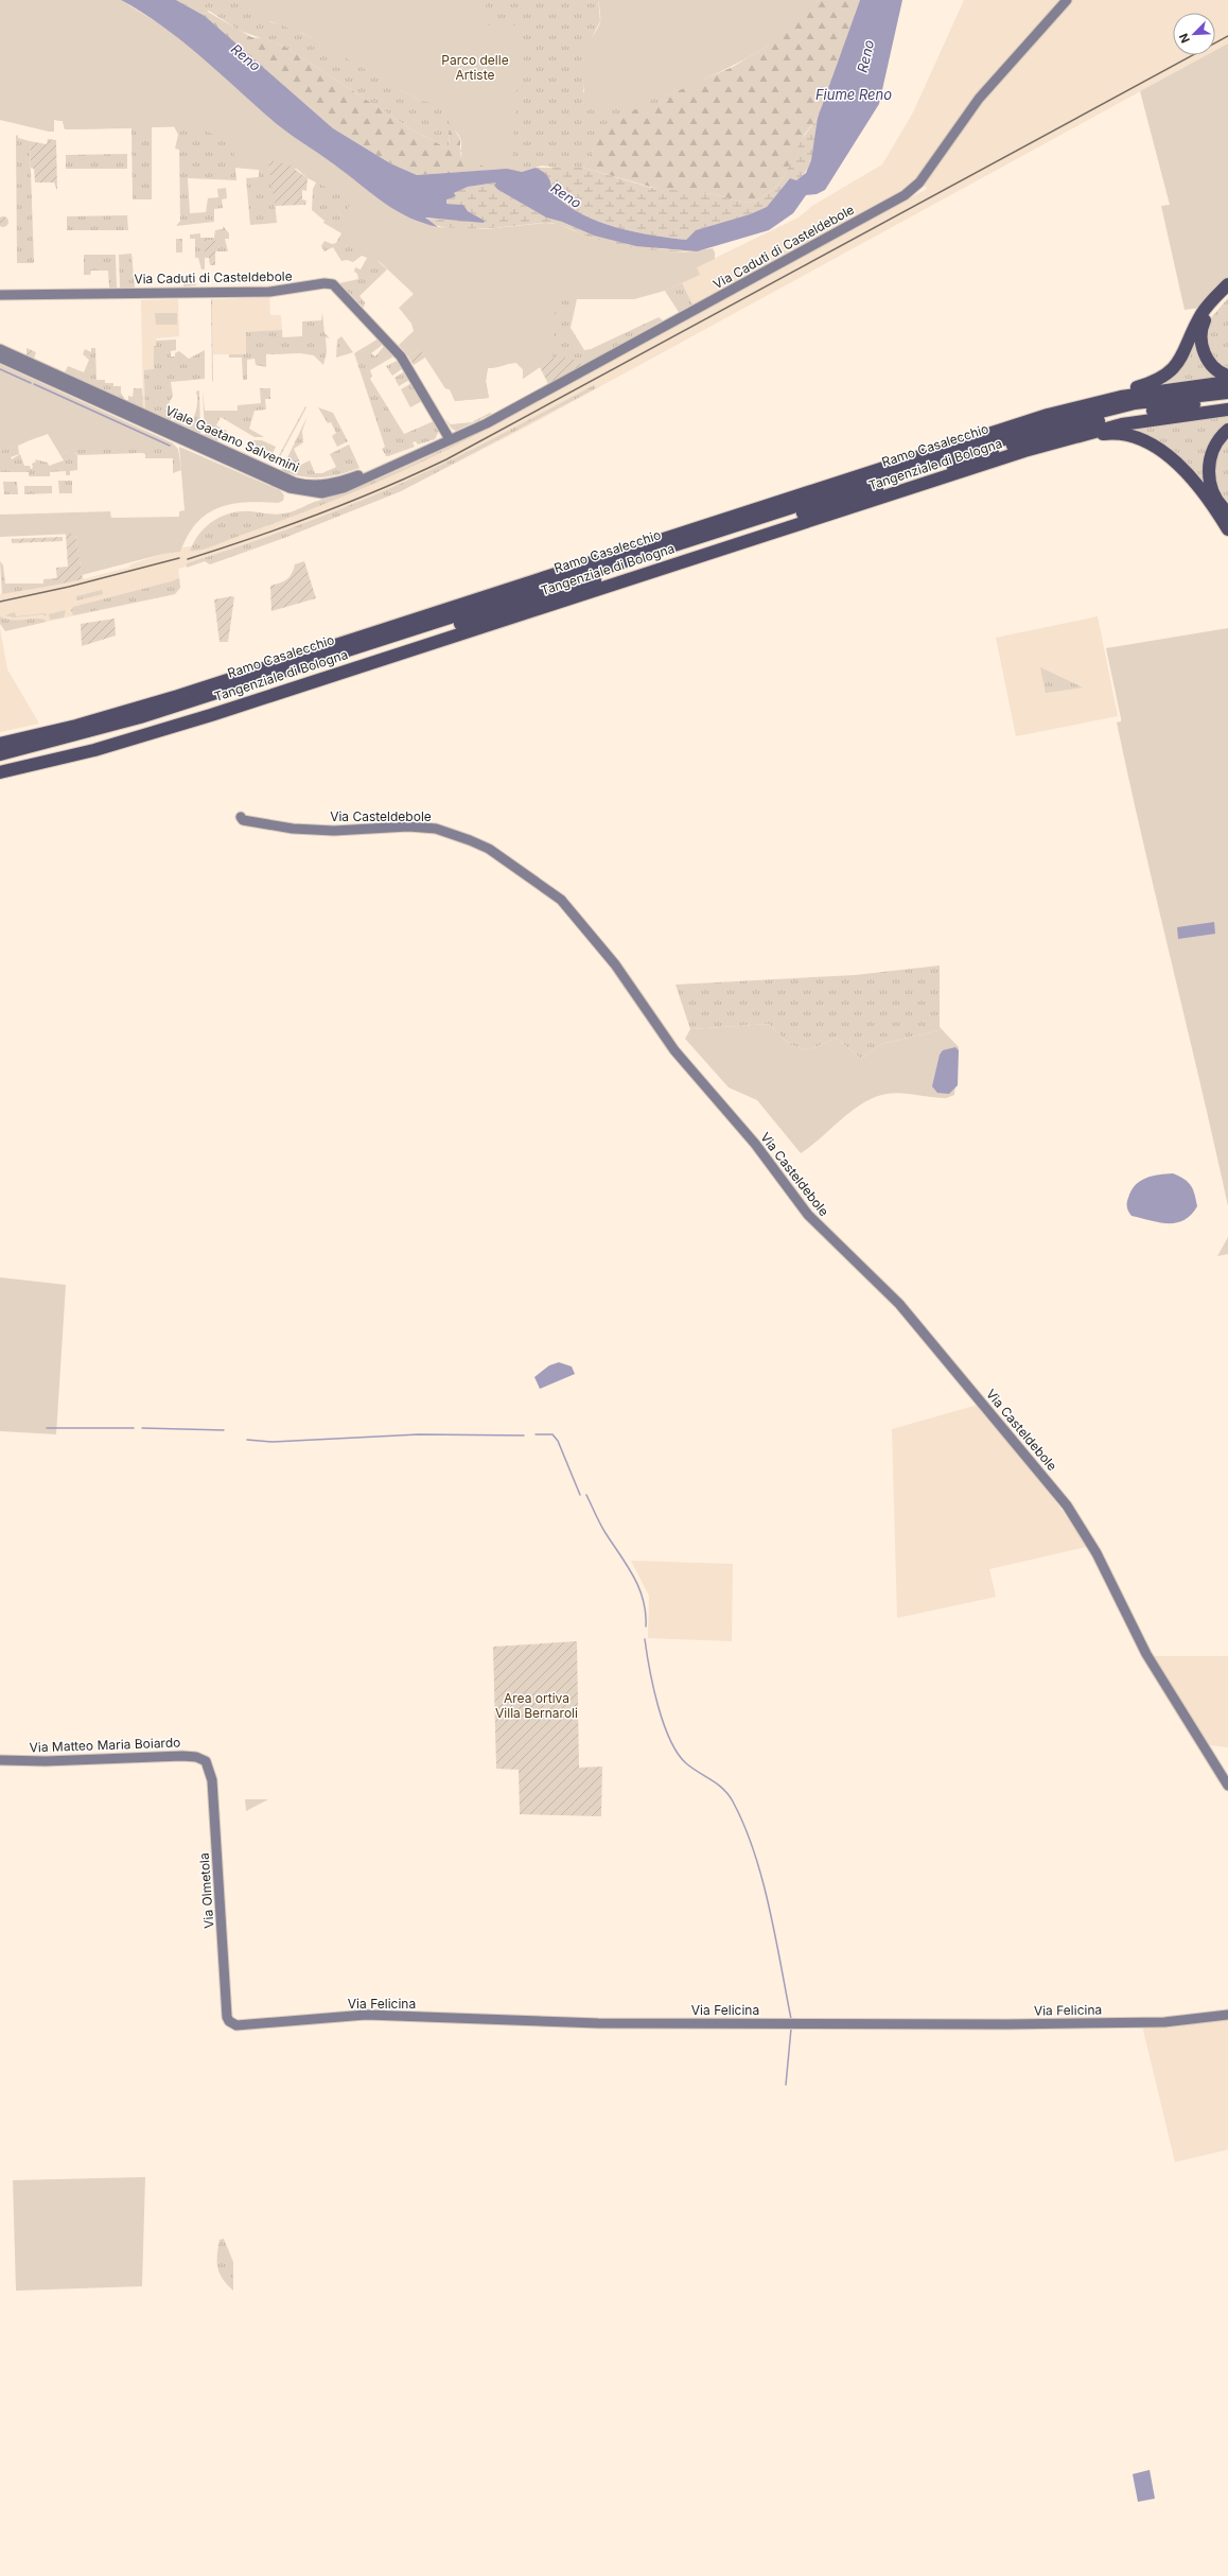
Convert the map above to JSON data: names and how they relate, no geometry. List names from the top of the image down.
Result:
{
  "streets": {
    "highway": ["Ramo Casalecchio", "Tangenziale di Bologna"],
    "street": [
      "Via Caduti di Casteldebole",
      "Viale Gaetano Salvemini",
      "Via Casteldebole",
      "Via Matteo Maria Boiardo",
      "Via Olmetola",
      "Via Felicina"
    ]
  },
  "crossings": [
    ["Via Caduti di Casteldebole", "Viale Gaetano Salvemini"],
    ["Via Matteo Maria Boiardo", "Via Olmetola"],
    ["Via Olmetola", "Via Felicina"]
  ],
  "water": ["Reno", "Fiume Reno"],
  "parks": ["Parco delle Artiste", "Area ortiva Villa Bernaroli"],
  "north": "bottom left"
}
